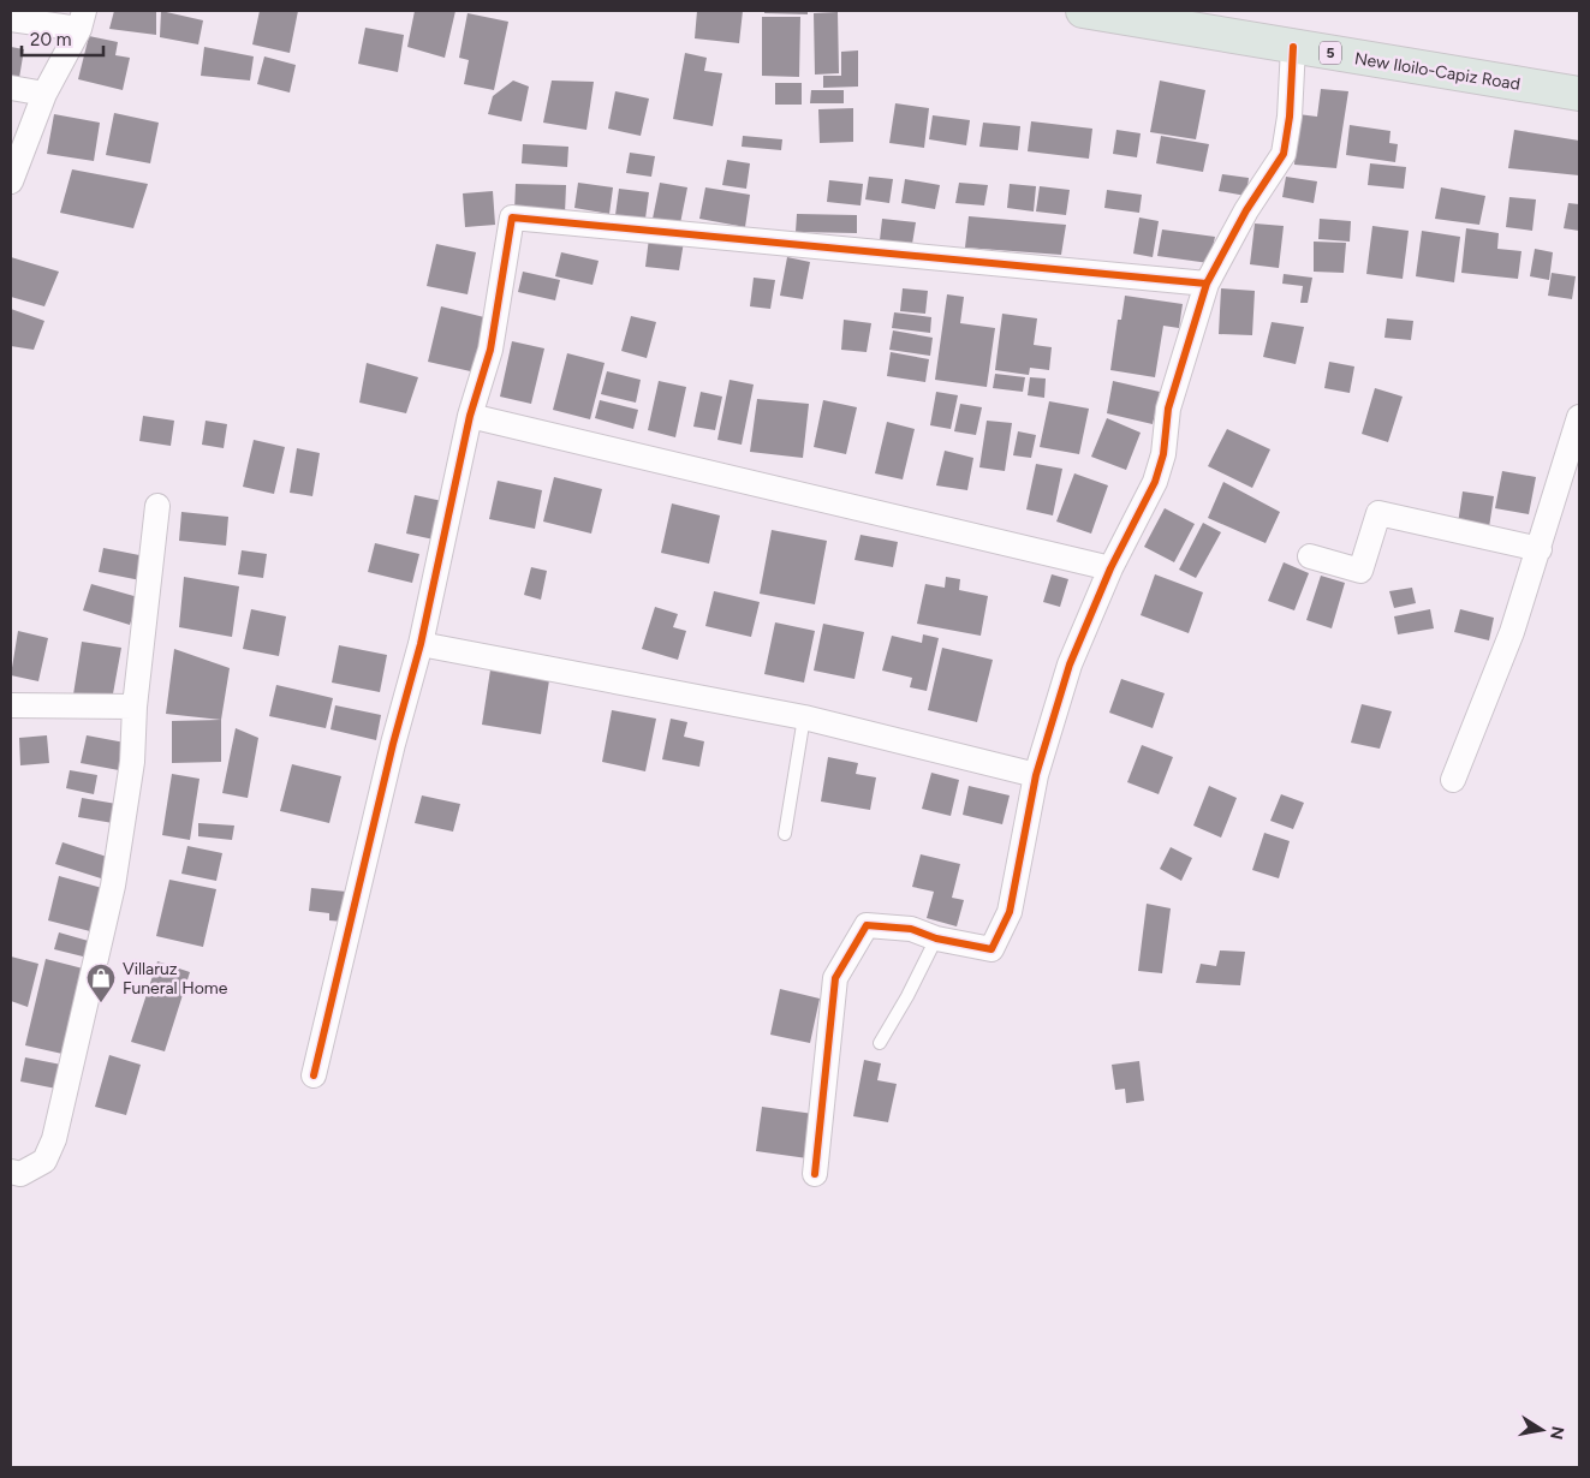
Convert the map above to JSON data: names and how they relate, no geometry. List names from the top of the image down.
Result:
{
  "streets": {
    "highway": ["5", "New Iloilo-Capiz Road"]
  },
  "places": {
    "shop": ["Villaruz Funeral Home"]
  },
  "scale_bar": "20 m",
  "north": "right"
}
